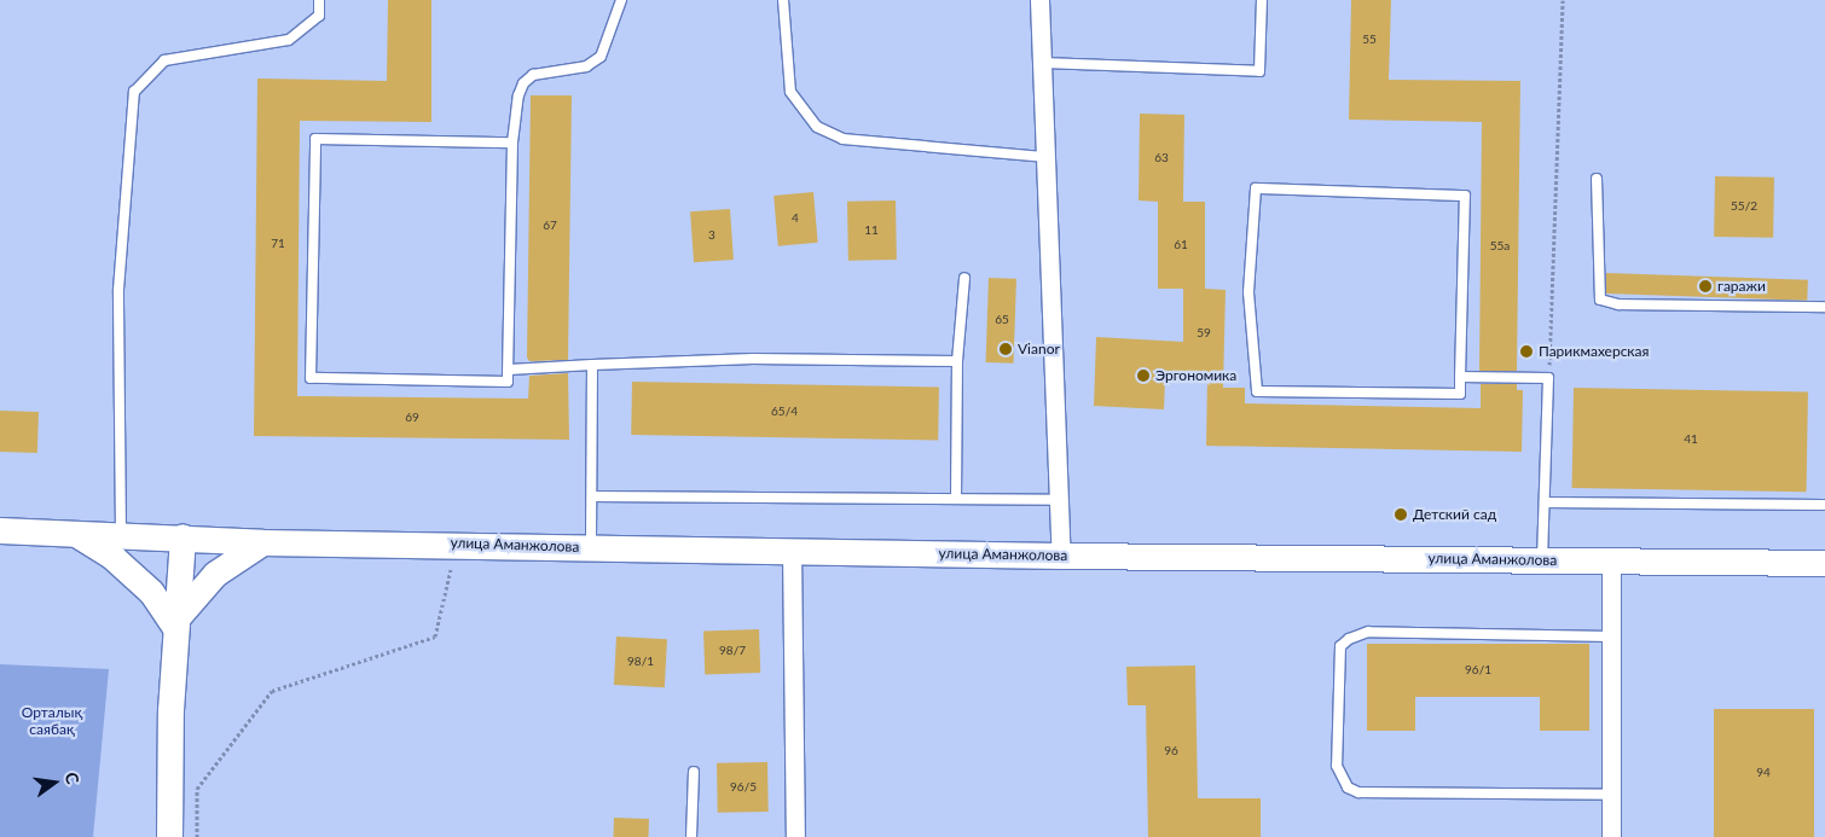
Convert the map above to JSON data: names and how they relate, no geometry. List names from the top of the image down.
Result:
{
  "streets": {
    "main road": ["улица Аманжолова"]
  },
  "parks": ["Орталық саябақ"],
  "places": [
    "гаражи",
    "Vianor",
    "Парикмахерская",
    "Эргономика",
    "Детский сад"
  ],
  "house_numbers": [
    "55",
    "63",
    "55/2",
    "4",
    "67",
    "11",
    "3",
    "71",
    "61",
    "55а",
    "65",
    "59",
    "65/4",
    "69",
    "41",
    "98/7",
    "98/1",
    "96/1",
    "96",
    "94",
    "96/5"
  ],
  "north": "right"
}
